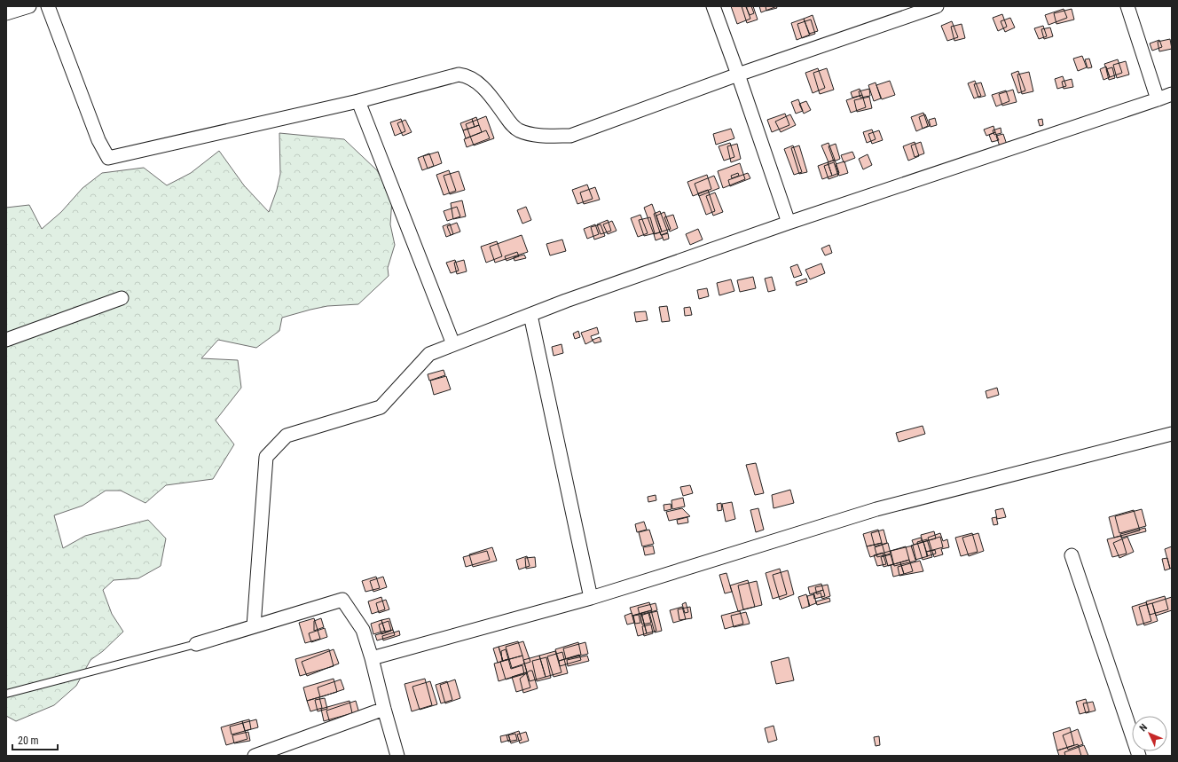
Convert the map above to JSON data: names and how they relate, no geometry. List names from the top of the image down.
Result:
{
  "scale_bar": "20 m",
  "north": "top left"
}
